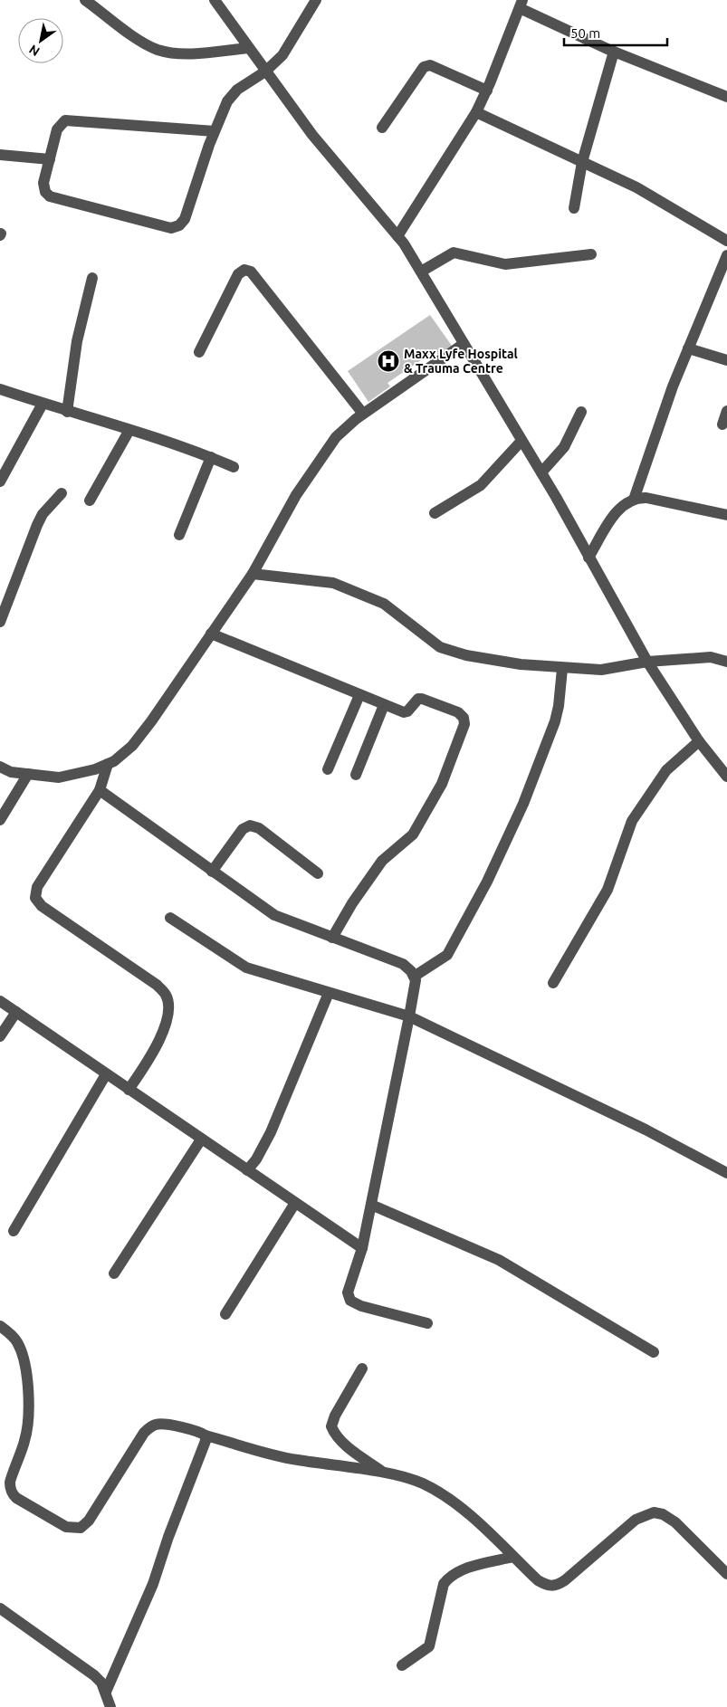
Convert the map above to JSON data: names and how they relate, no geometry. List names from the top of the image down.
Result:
{
  "places": {
    "hospital": ["Maxx Lyfe Hospital & Trauma Centre"]
  },
  "scale_bar": "50 m",
  "north": "bottom left"
}
